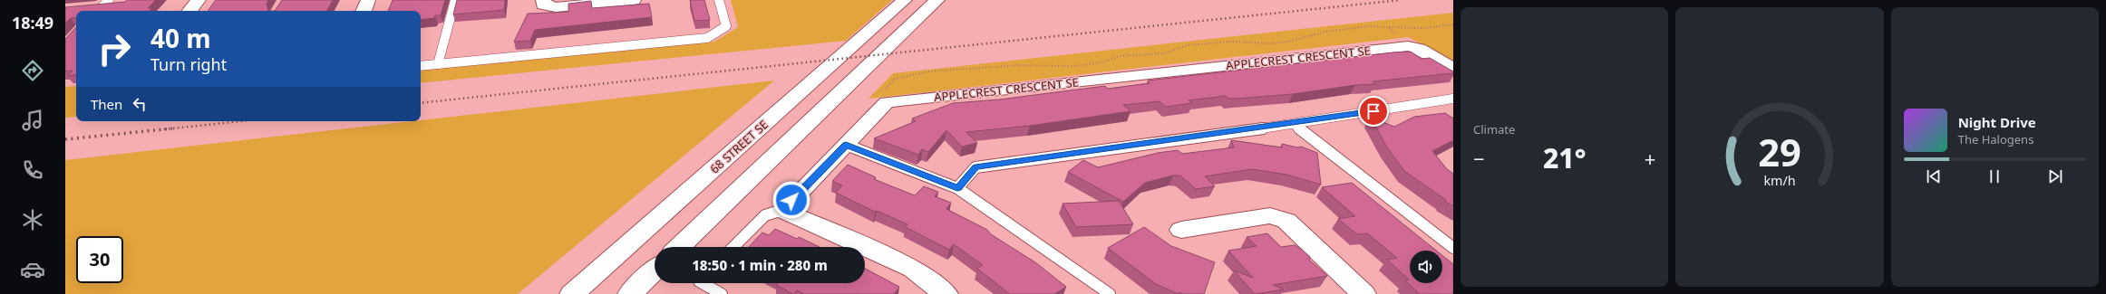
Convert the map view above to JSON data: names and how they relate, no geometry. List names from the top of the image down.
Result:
{
  "streets": {
    "street": ["APPLECREST CRESCENT SE", "68 STREET SE"]
  },
  "page": {
    "tabs": "18:49",
    "tile": "Climate",
    "turn": ["40 m", "Turn right"],
    "then": "Then",
    "song": ["Night Drive", "The Halogens"],
    "heat": ["−", "21°", "+"],
    "limit": "30",
    "trip": "18:50 · 1 min · 280 m",
    "gauge": ["29", "km/h"]
  }
}
